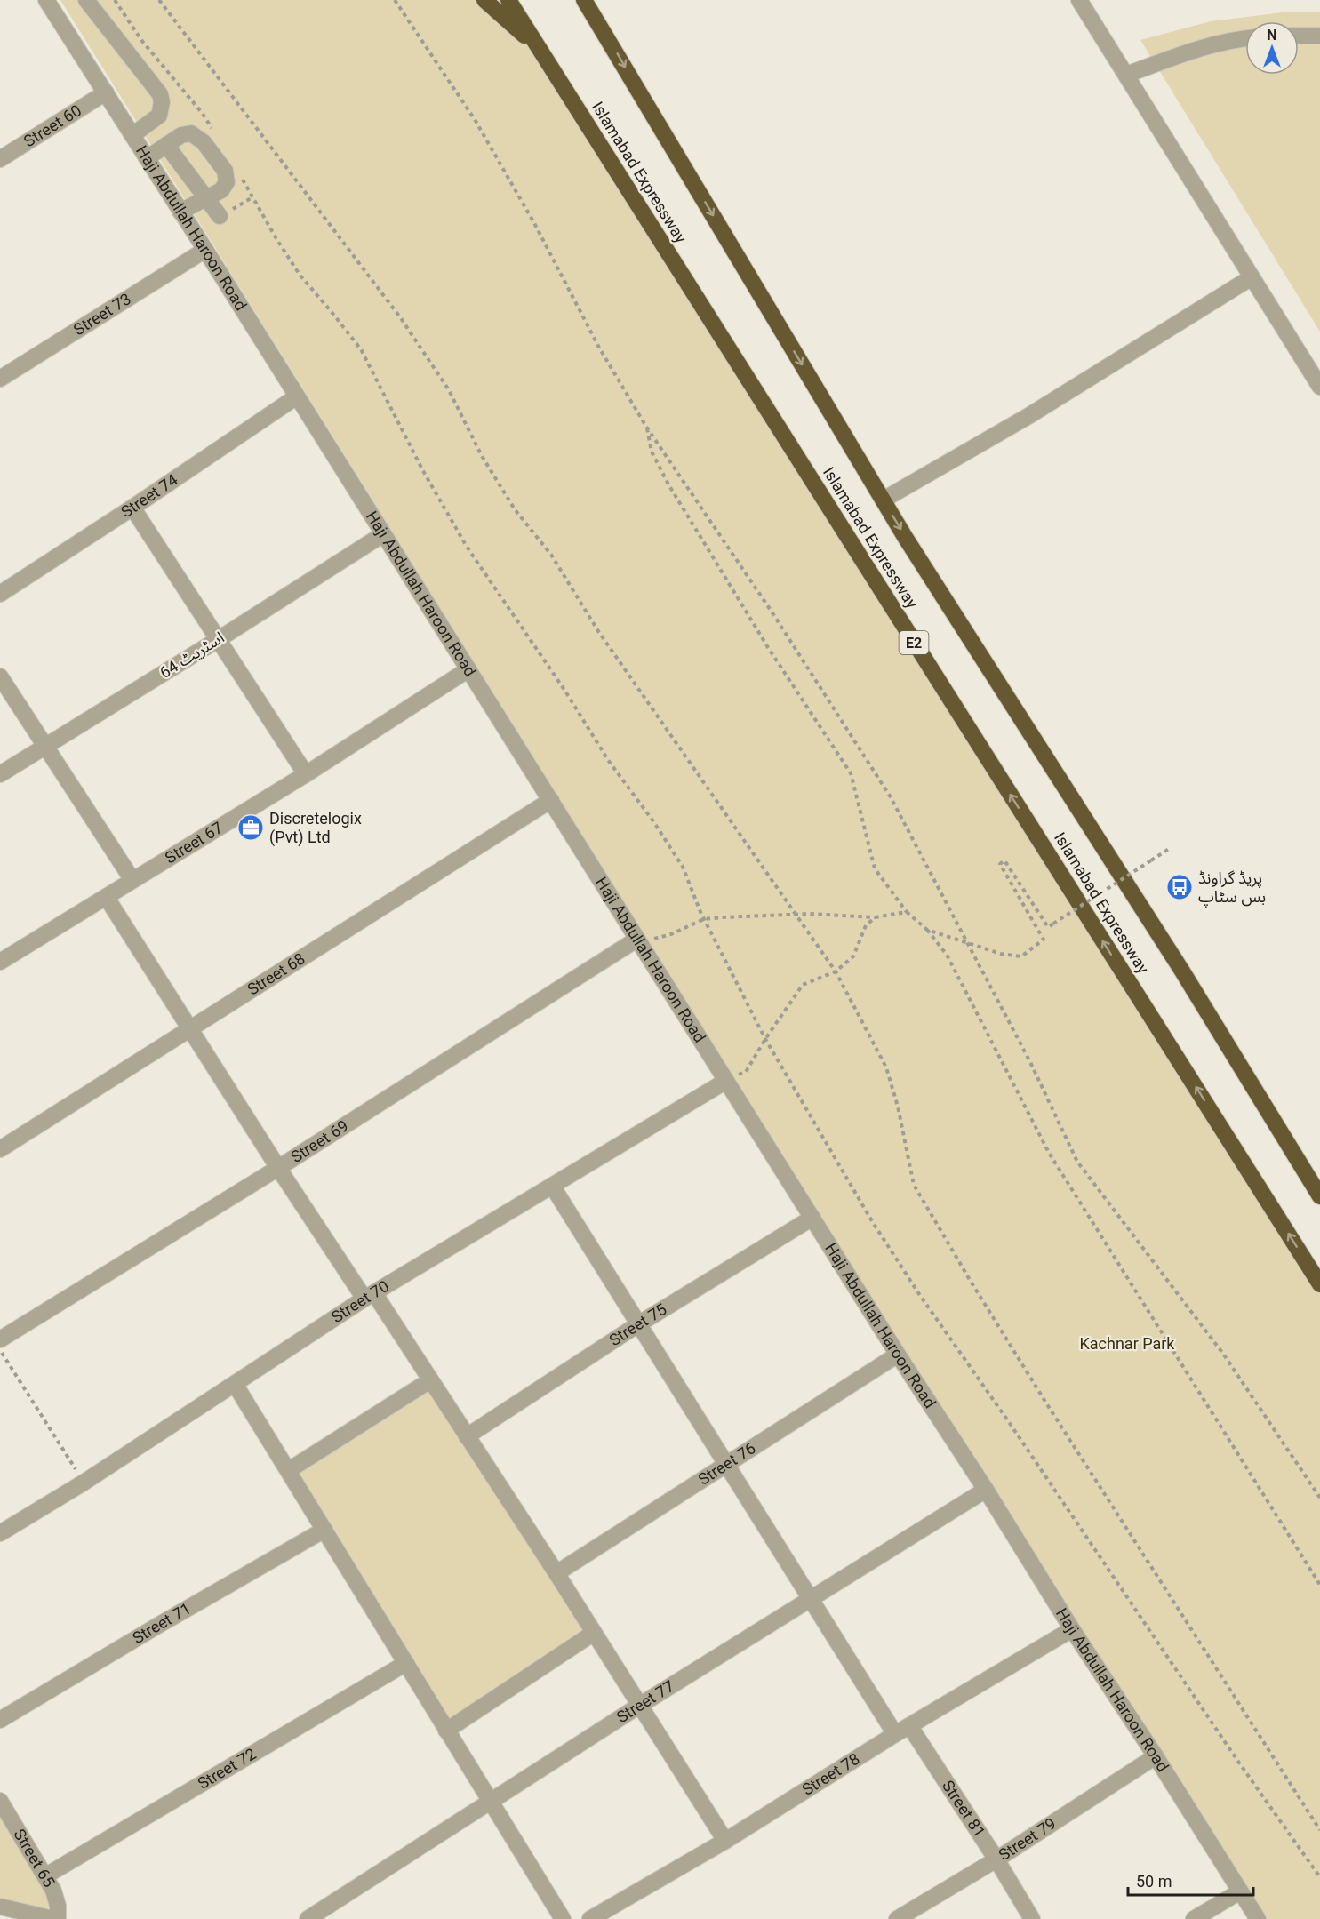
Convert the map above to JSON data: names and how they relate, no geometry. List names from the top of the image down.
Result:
{
  "streets": {
    "highway": ["Islamabad Expressway", "E2"],
    "street": [
      "Street 60",
      "Haji Abdullah Haroon Road",
      "Street 73",
      "Street 74",
      "اسٹریٹ 64",
      "Street 67",
      "Street 68",
      "Street 69",
      "Street 70",
      "Street 75",
      "Street 76",
      "Street 71",
      "Street 77",
      "Street 72",
      "Street 78",
      "Street 81",
      "Street 79",
      "Street 65"
    ]
  },
  "crossings": [
    ["Street 60", "Haji Abdullah Haroon Road"],
    ["Haji Abdullah Haroon Road", "Street 73"],
    ["Haji Abdullah Haroon Road", "Street 74"],
    ["Haji Abdullah Haroon Road", "اسٹریٹ 64"],
    ["Haji Abdullah Haroon Road", "Street 67"],
    ["Haji Abdullah Haroon Road", "Street 68"],
    ["Haji Abdullah Haroon Road", "Street 69"],
    ["Haji Abdullah Haroon Road", "Street 70"],
    ["Haji Abdullah Haroon Road", "Street 75"],
    ["Haji Abdullah Haroon Road", "Street 76"],
    ["Haji Abdullah Haroon Road", "Street 77"],
    ["Haji Abdullah Haroon Road", "Street 78"],
    ["Haji Abdullah Haroon Road", "Street 79"],
    ["Street 72", "Street 65"],
    ["Street 78", "Street 81"],
    ["Street 81", "Street 79"]
  ],
  "parks": ["Kachnar Park"],
  "places": {
    "office": ["Discretelogix (Pvt) Ltd"],
    "bus stop": ["پریڈ گراونڈ بس سٹاپ"]
  },
  "scale_bar": "50 m",
  "north": "top"
}
